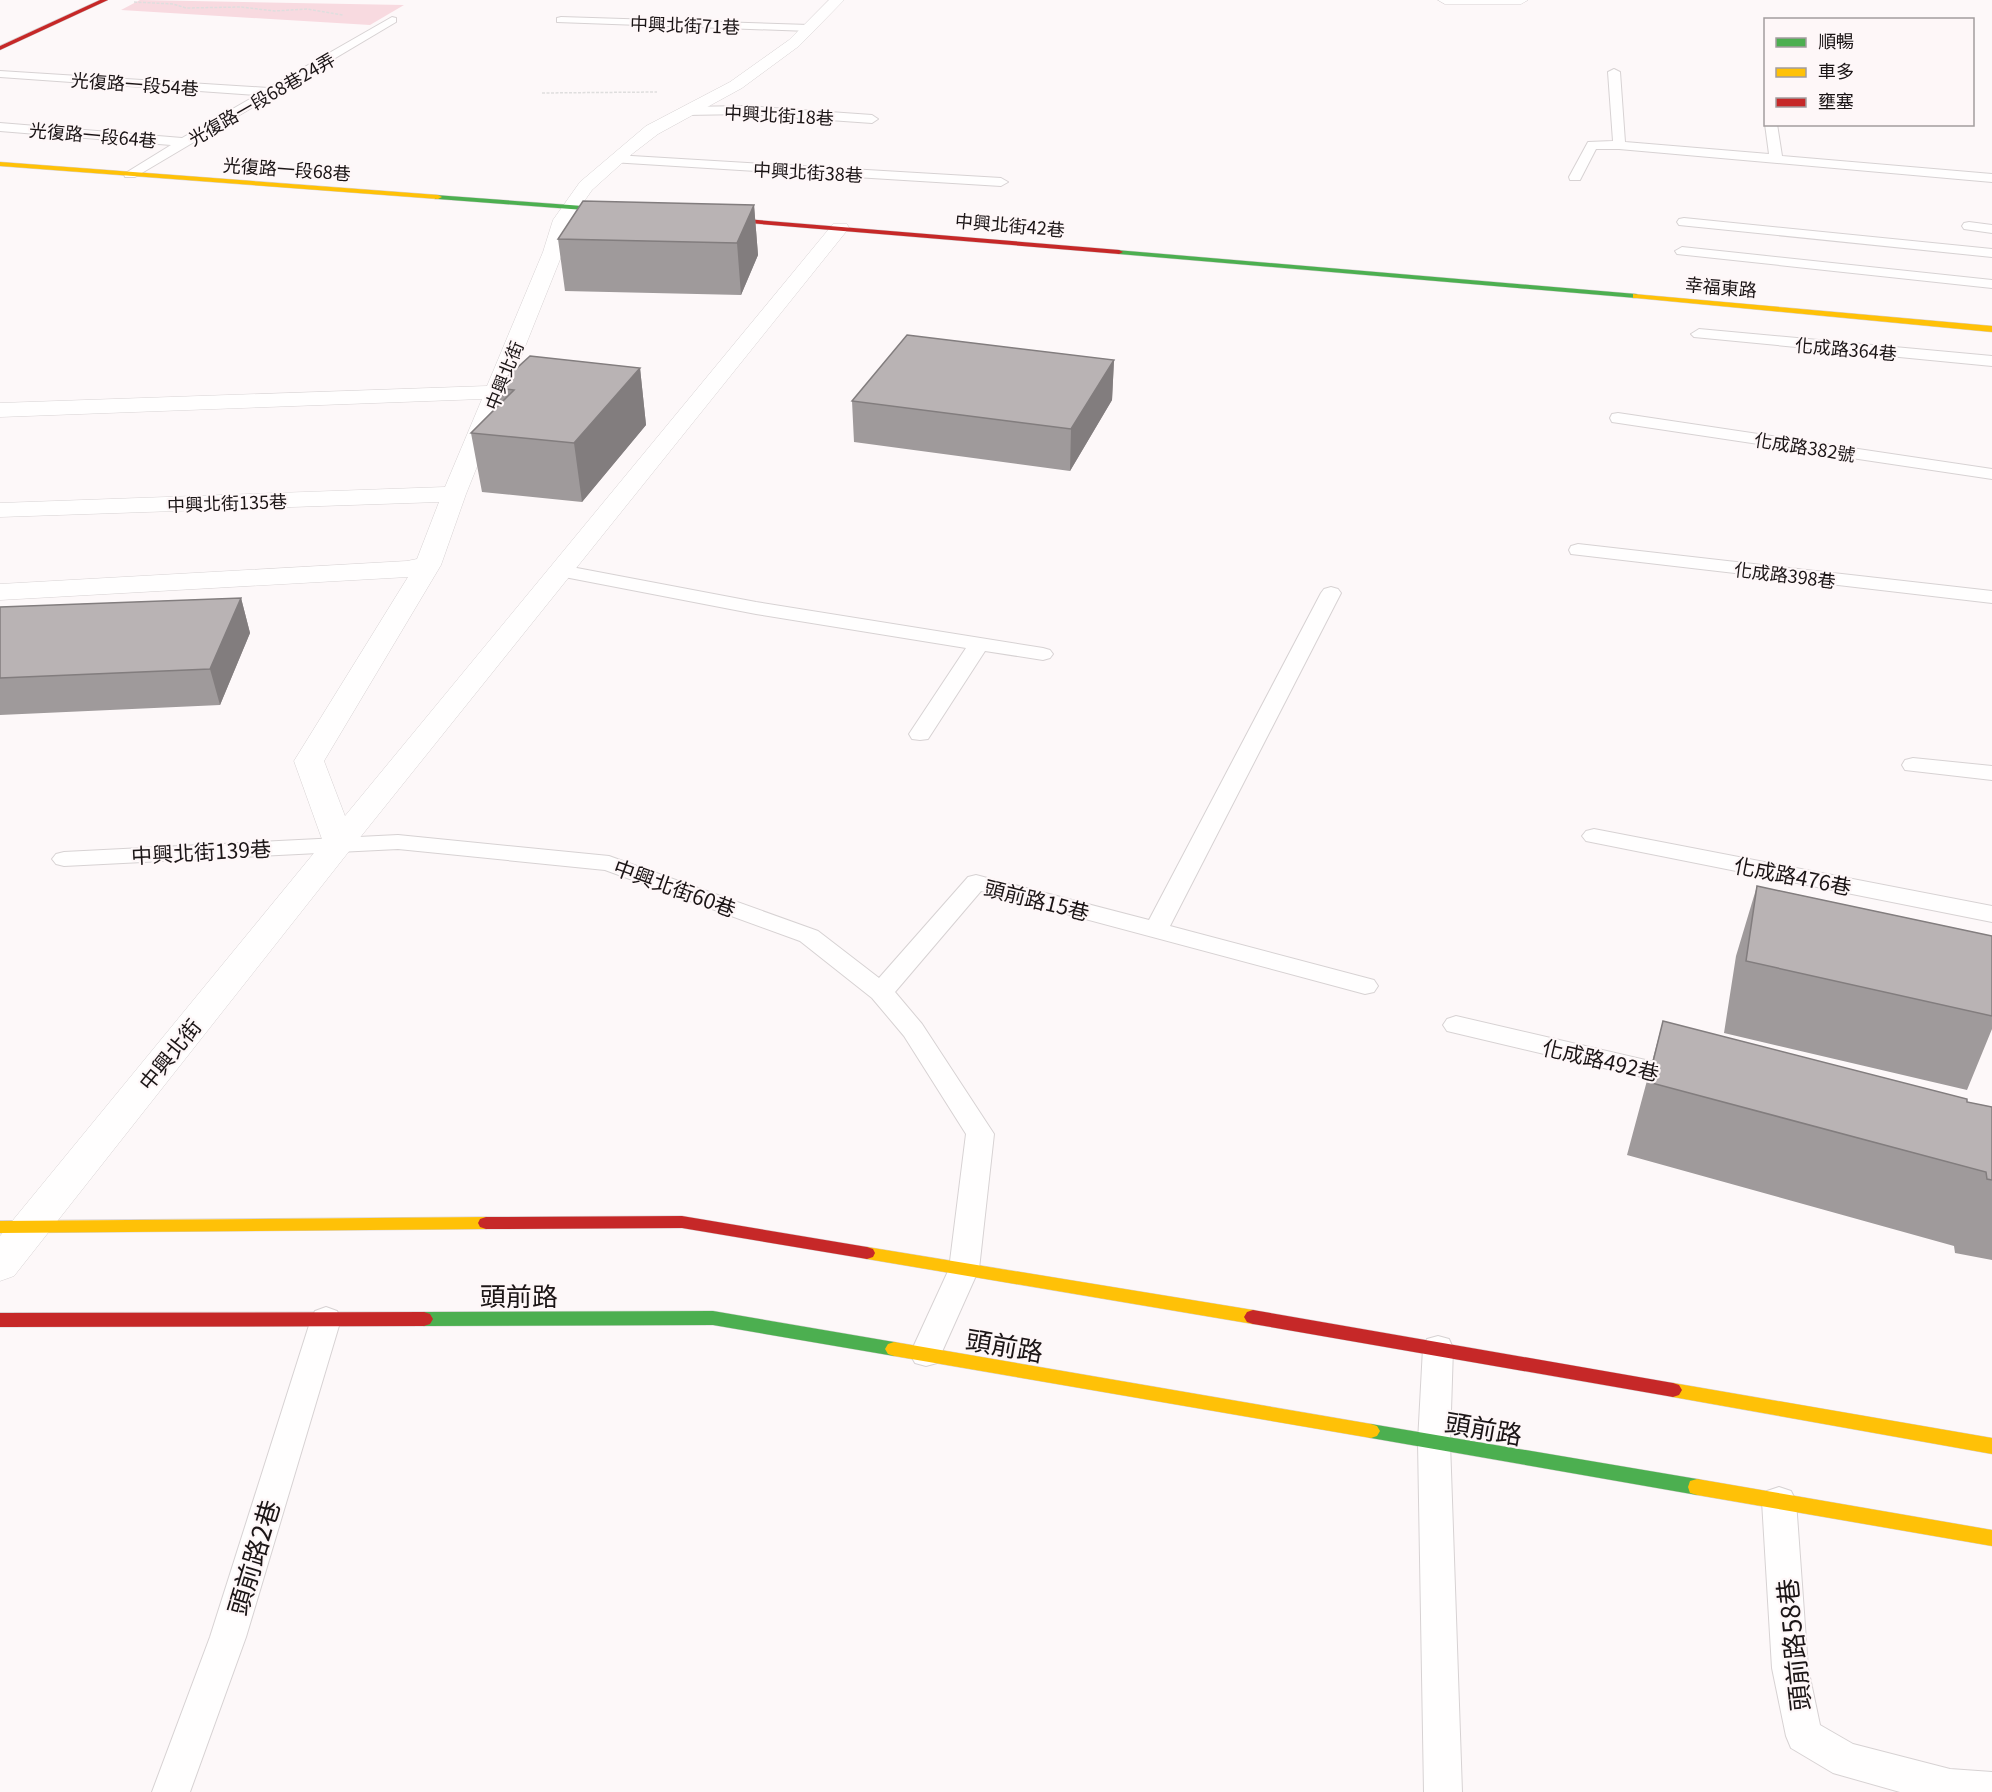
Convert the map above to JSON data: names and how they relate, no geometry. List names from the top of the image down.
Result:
{
  "streets": {
    "street": [
      "光復路一段68巷",
      "中興北街42巷",
      "幸福東路",
      "中興北街",
      "中興北街135巷",
      "頭前路"
    ],
    "lane": [
      "中興北街71巷",
      "光復路一段54巷",
      "光復路一段68巷24弄",
      "中興北街18巷",
      "光復路一段64巷",
      "中興北街38巷",
      "化成路364巷",
      "化成路382號",
      "化成路398巷",
      "中興北街139巷",
      "化成路476巷",
      "中興北街60巷",
      "頭前路15巷",
      "化成路492巷",
      "頭前路2巷",
      "頭前路58巷"
    ]
  },
  "crossings": [
    ["中興北街71巷", "中興北街"],
    ["光復路一段54巷", "光復路一段68巷24弄"],
    ["光復路一段68巷24弄", "光復路一段64巷"],
    ["光復路一段68巷24弄", "光復路一段68巷"],
    ["中興北街18巷", "中興北街"],
    ["光復路一段68巷", "中興北街"],
    ["中興北街38巷", "中興北街"],
    ["中興北街42巷", "幸福東路"],
    ["中興北街42巷", "中興北街"],
    ["中興北街", "中興北街135巷"],
    ["中興北街", "中興北街139巷"],
    ["中興北街", "中興北街60巷"],
    ["中興北街139巷", "中興北街60巷"],
    ["中興北街60巷", "頭前路15巷"],
    ["頭前路", "頭前路2巷"],
    ["頭前路", "頭前路58巷"]
  ],
  "legend": ["順暢", "車多", "壅塞"]
}
